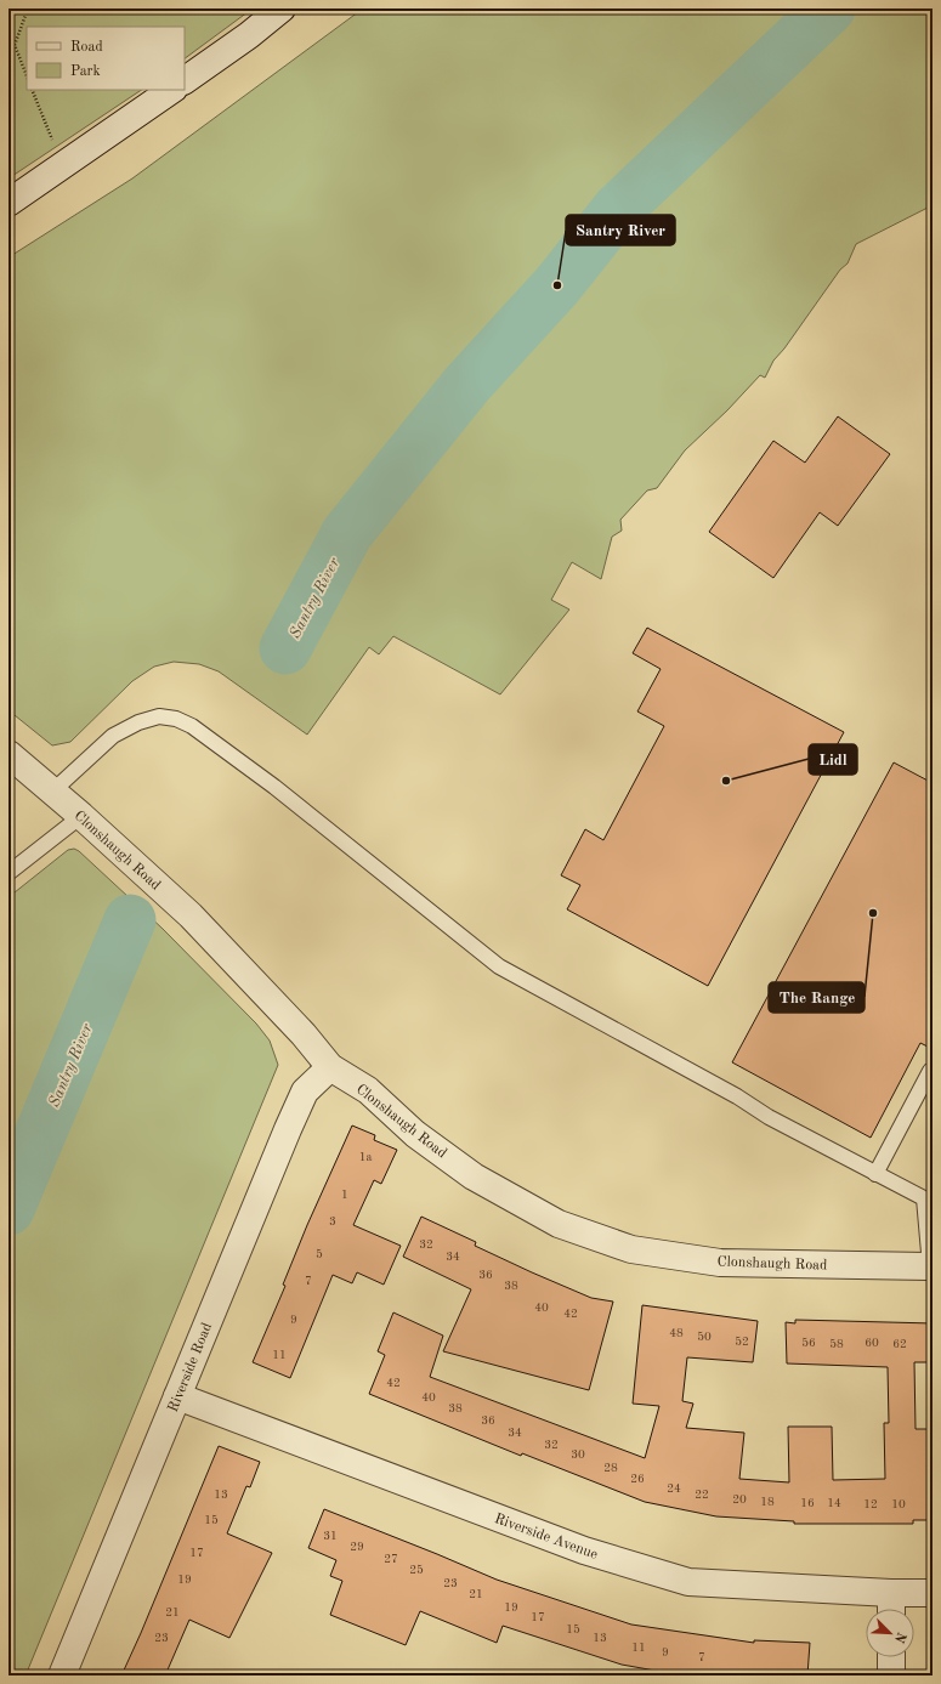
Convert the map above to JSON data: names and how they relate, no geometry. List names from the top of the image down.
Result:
{
  "streets": {
    "street": ["Clonshaugh Road", "Riverside Road", "Riverside Avenue"]
  },
  "crossings": [
    ["Clonshaugh Road", "Riverside Road"],
    ["Riverside Road", "Riverside Avenue"]
  ],
  "water": ["Santry River"],
  "places": ["Santry River", "Lidl", "The Range"],
  "house_numbers": [
    "1a",
    "1",
    "3",
    "32",
    "5",
    "34",
    "36",
    "7",
    "38",
    "40",
    "42",
    "9",
    "48",
    "50",
    "52",
    "56",
    "60",
    "58",
    "62",
    "11",
    "42",
    "40",
    "38",
    "36",
    "34",
    "32",
    "30",
    "28",
    "26",
    "24",
    "13",
    "22",
    "20",
    "18",
    "16",
    "14",
    "12",
    "10",
    "15",
    "31",
    "29",
    "17",
    "27",
    "25",
    "19",
    "23",
    "21",
    "19",
    "21",
    "17",
    "15",
    "23",
    "13",
    "11",
    "9",
    "7"
  ],
  "legend": ["Road", "Park"],
  "north": "bottom right"
}
